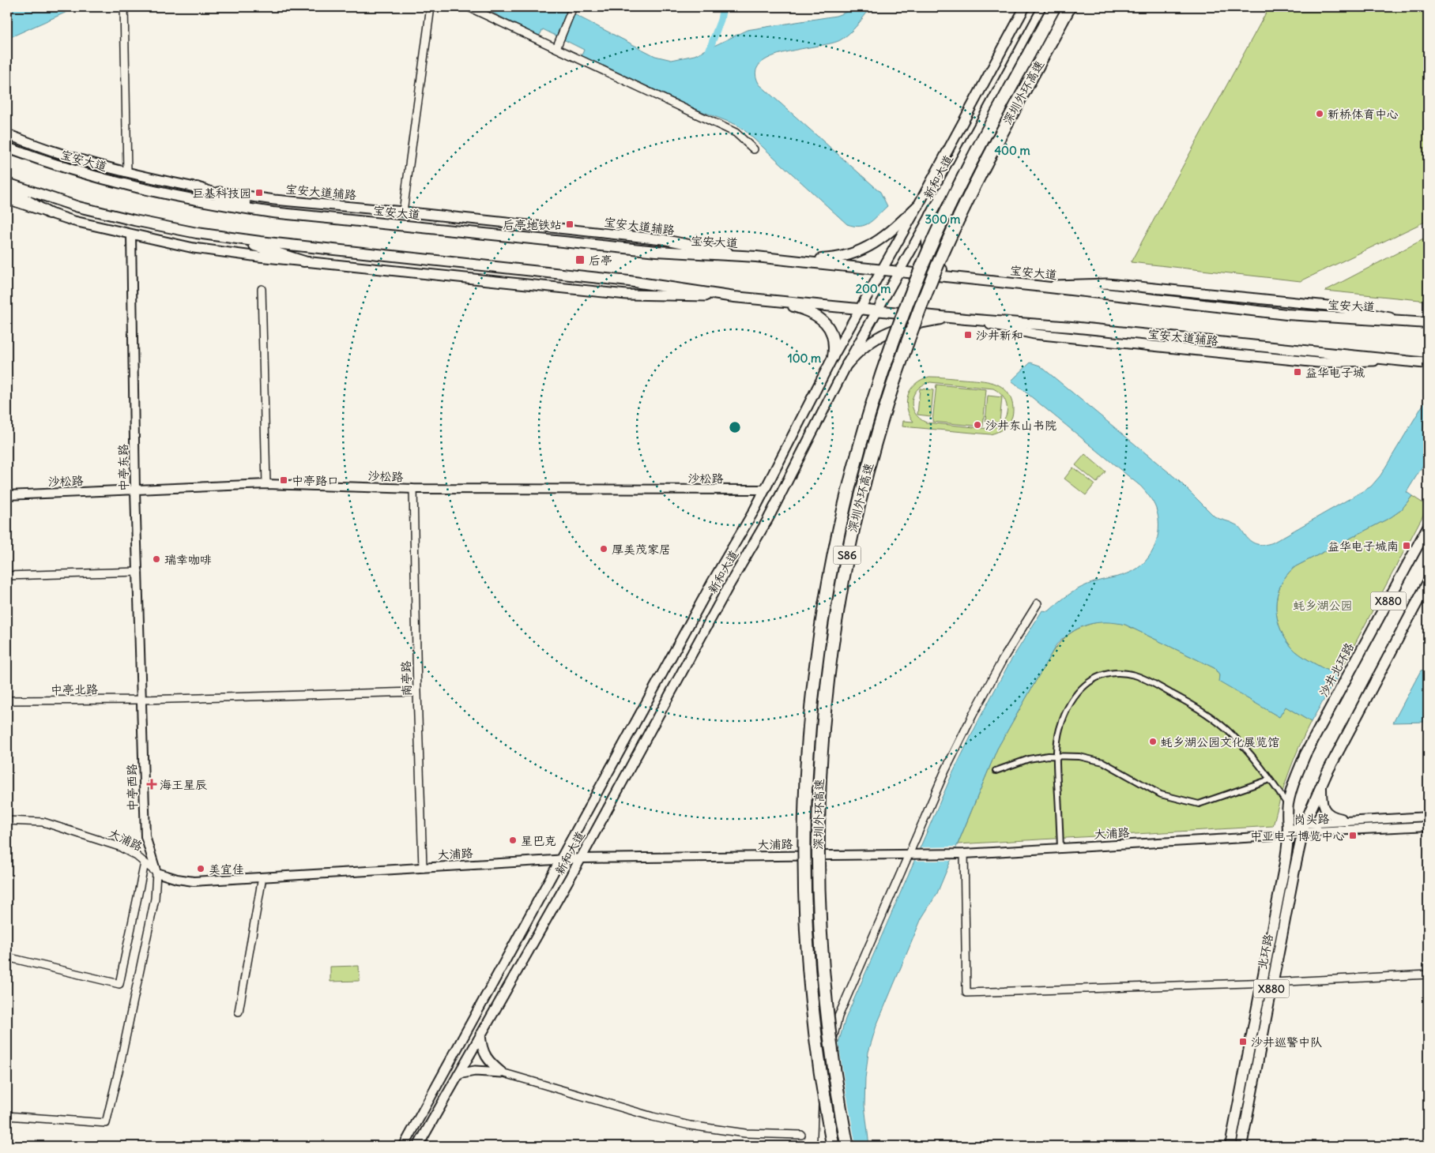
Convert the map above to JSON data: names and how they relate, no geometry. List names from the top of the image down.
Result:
{
  "streets": {
    "highway": ["深圳外环高速", "S86"],
    "main road": [
      "宝安大道",
      "新和大道",
      "宝安大道辅路",
      "X880",
      "沙井北环路",
      "北环路"
    ],
    "street": [
      "中亭东路",
      "沙松路",
      "南亭路",
      "中亭北路",
      "中亭西路",
      "岗头路",
      "大浦路"
    ]
  },
  "crossings": [
    ["宝安大道", "新和大道"],
    ["宝安大道", "宝安大道辅路"],
    ["新和大道", "沙松路"],
    ["新和大道", "大浦路"],
    ["中亭东路", "沙松路"],
    ["中亭东路", "中亭北路"],
    ["中亭东路", "中亭西路"],
    ["沙松路", "南亭路"],
    ["X880", "岗头路"],
    ["X880", "北环路"],
    ["沙井北环路", "岗头路"],
    ["沙井北环路", "北环路"],
    ["南亭路", "中亭北路"],
    ["南亭路", "大浦路"],
    ["中亭北路", "中亭西路"],
    ["中亭西路", "大浦路"],
    ["岗头路", "北环路"]
  ],
  "parks": ["蚝乡湖公园"],
  "places": {
    "other": [
      "新桥体育中心",
      "沙井东山书院",
      "厚美茂家居",
      "瑞幸咖啡",
      "蚝乡湖公园文化展览馆",
      "星巴克",
      "美宜佳"
    ],
    "transit": [
      "巨基科技园",
      "后亭地铁站",
      "后亭",
      "沙井新和",
      "益华电子城",
      "中亭路口",
      "益华电子城南",
      "中亚电子博览中心",
      "沙井巡警中队"
    ],
    "health": ["海王星辰"]
  },
  "rings": [
    "400 m",
    "300 m",
    "200 m",
    "100 m"
  ]
}
